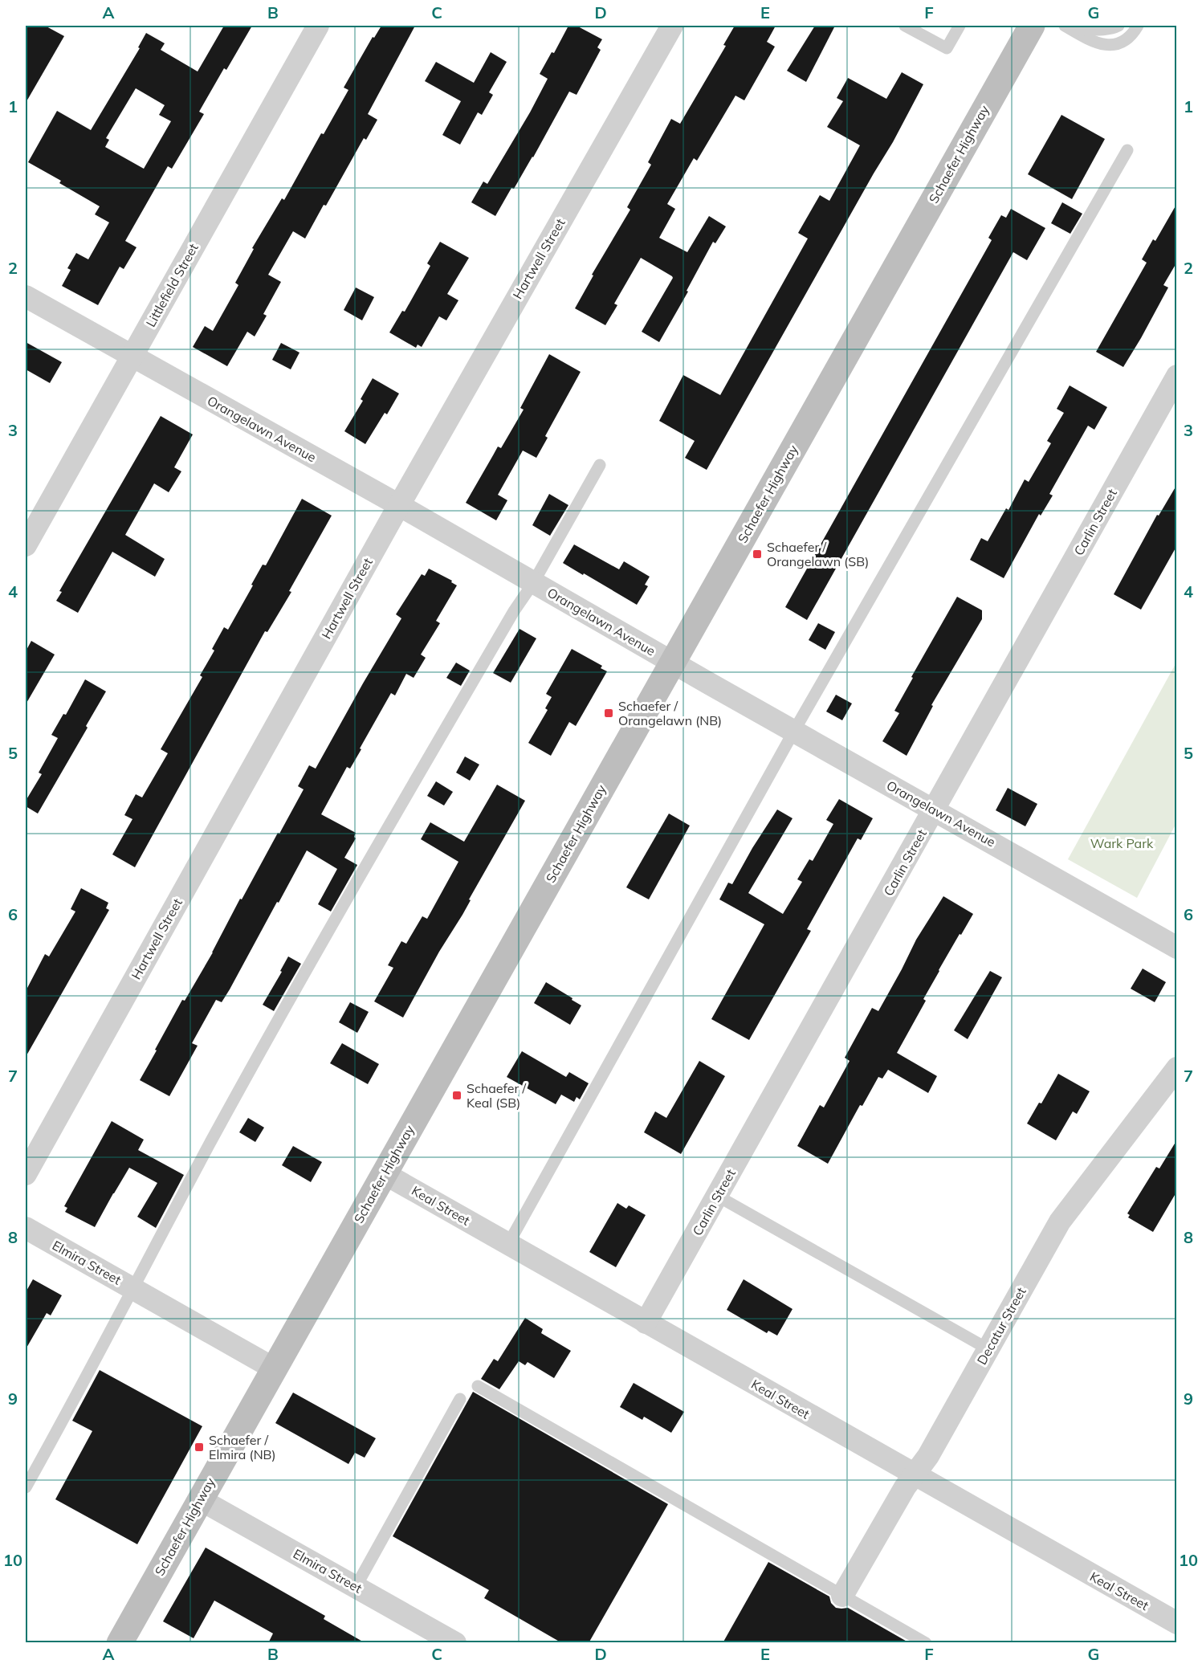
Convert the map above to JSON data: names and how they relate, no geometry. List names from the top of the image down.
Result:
{
  "streets": {
    "main road": ["Schaefer Highway"],
    "street": [
      "Hartwell Street",
      "Littlefield Street",
      "Orangelawn Avenue",
      "Carlin Street",
      "Keal Street",
      "Elmira Street",
      "Decatur Street"
    ]
  },
  "crossings": [
    ["Schaefer Highway", "Orangelawn Avenue"],
    ["Schaefer Highway", "Keal Street"],
    ["Schaefer Highway", "Elmira Street"],
    ["Hartwell Street", "Orangelawn Avenue"],
    ["Littlefield Street", "Orangelawn Avenue"],
    ["Orangelawn Avenue", "Carlin Street"],
    ["Carlin Street", "Keal Street"],
    ["Keal Street", "Decatur Street"]
  ],
  "parks": ["Wark Park"],
  "places": {
    "transit": [
      "Schaefer / Orangelawn (SB)",
      "Schaefer / Orangelawn (NB)",
      "Schaefer / Keal (SB)",
      "Schaefer / Elmira (NB)"
    ]
  },
  "grid": {
    "columns": [
      "A",
      "B",
      "C",
      "D",
      "E",
      "F",
      "G"
    ],
    "rows": [
      "1",
      "2",
      "3",
      "4",
      "5",
      "6",
      "7",
      "8",
      "9",
      "10"
    ]
  }
}
